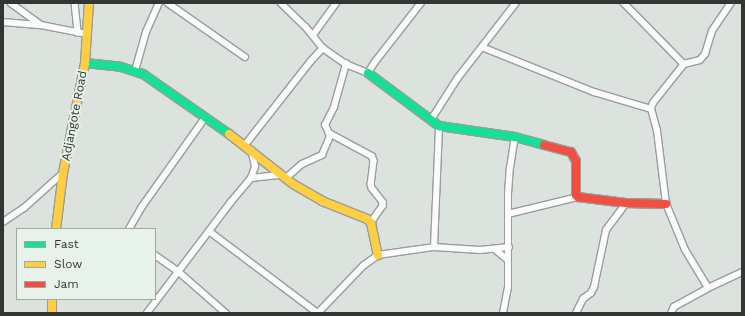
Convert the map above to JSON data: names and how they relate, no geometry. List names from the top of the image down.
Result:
{
  "streets": {
    "street": ["Adjangote Road"]
  },
  "legend": ["Fast", "Slow", "Jam"]
}
